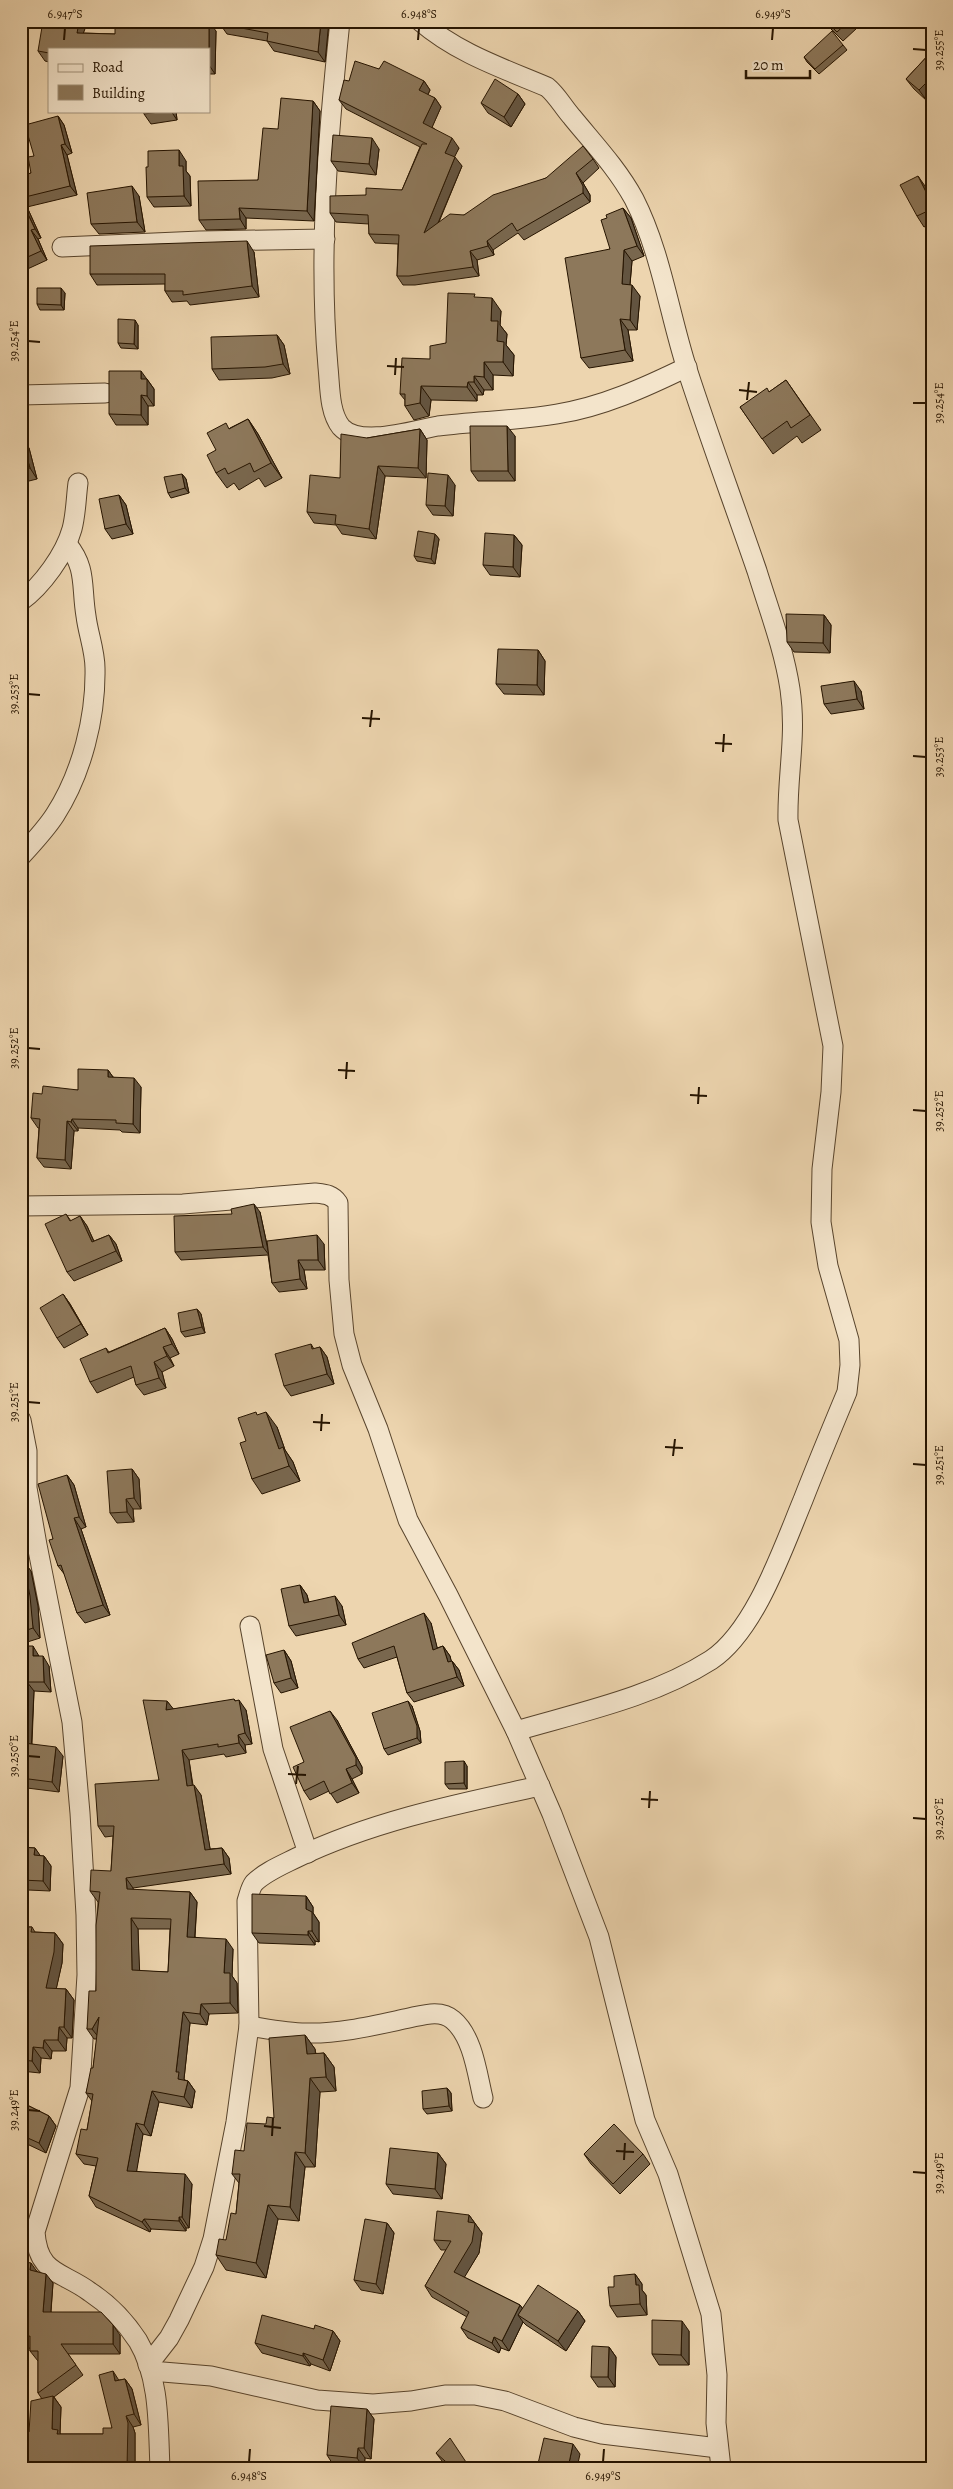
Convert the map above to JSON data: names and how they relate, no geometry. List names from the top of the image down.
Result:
{
  "legend": ["Road", "Building"],
  "scale_bar": "20 m",
  "coordinates": [
    "6.947°S",
    "6.948°S",
    "6.949°S",
    "39.255°E",
    "39.254°E",
    "39.253°E",
    "39.252°E",
    "39.251°E",
    "39.250°E",
    "39.249°E"
  ]
}
